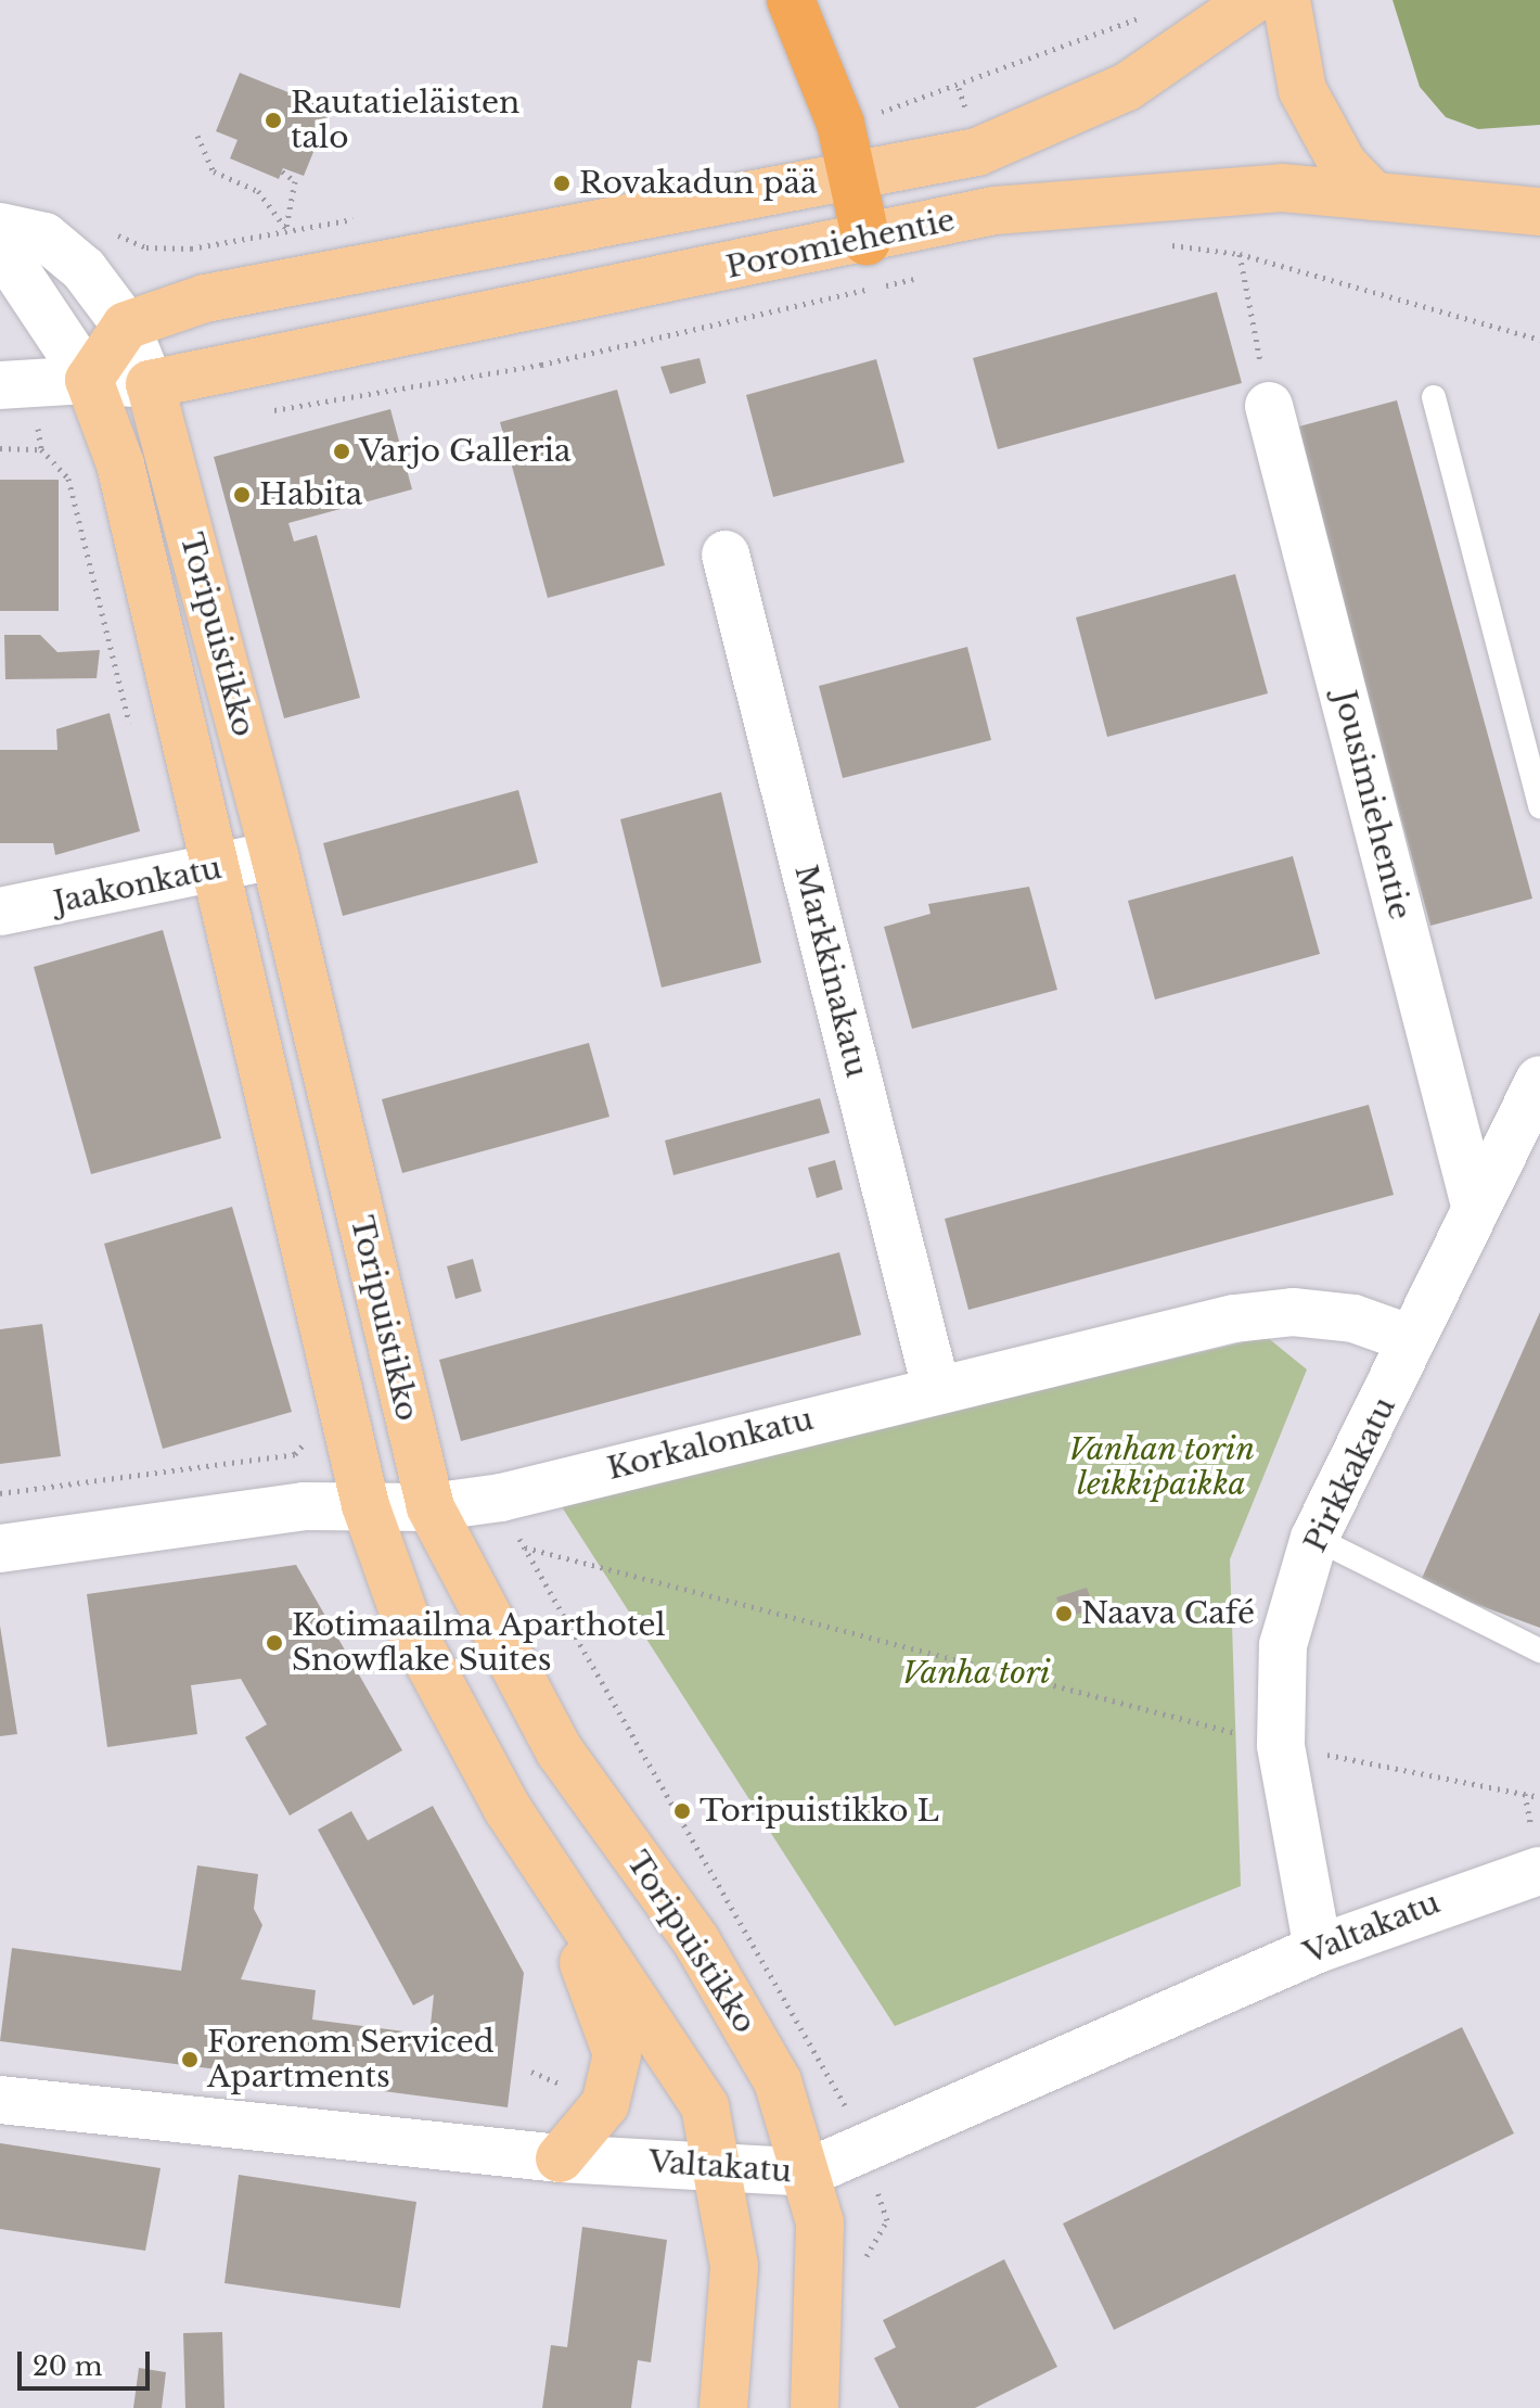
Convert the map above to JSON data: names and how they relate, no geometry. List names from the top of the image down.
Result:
{
  "streets": {
    "main road": ["Poromiehentie", "Toripuistikko"],
    "street": [
      "Jousimiehentie",
      "Jaakonkatu",
      "Markkinakatu",
      "Korkalonkatu",
      "Pirkkakatu",
      "Valtakatu"
    ]
  },
  "crossings": [
    ["Poromiehentie", "Toripuistikko"],
    ["Toripuistikko", "Jaakonkatu"],
    ["Toripuistikko", "Korkalonkatu"],
    ["Toripuistikko", "Valtakatu"],
    ["Jousimiehentie", "Pirkkakatu"],
    ["Markkinakatu", "Korkalonkatu"],
    ["Korkalonkatu", "Pirkkakatu"],
    ["Pirkkakatu", "Valtakatu"]
  ],
  "parks": ["Vanhan torin leikkipaikka", "Vanha tori"],
  "places": [
    "Rautatieläisten talo",
    "Rovakadun pää",
    "Varjo Galleria",
    "Habita",
    "Naava Café",
    "Kotimaailma Aparthotel Snowflake Suites",
    "Toripuistikko L",
    "Forenom Serviced Apartments"
  ],
  "scale_bar": "20 m"
}
